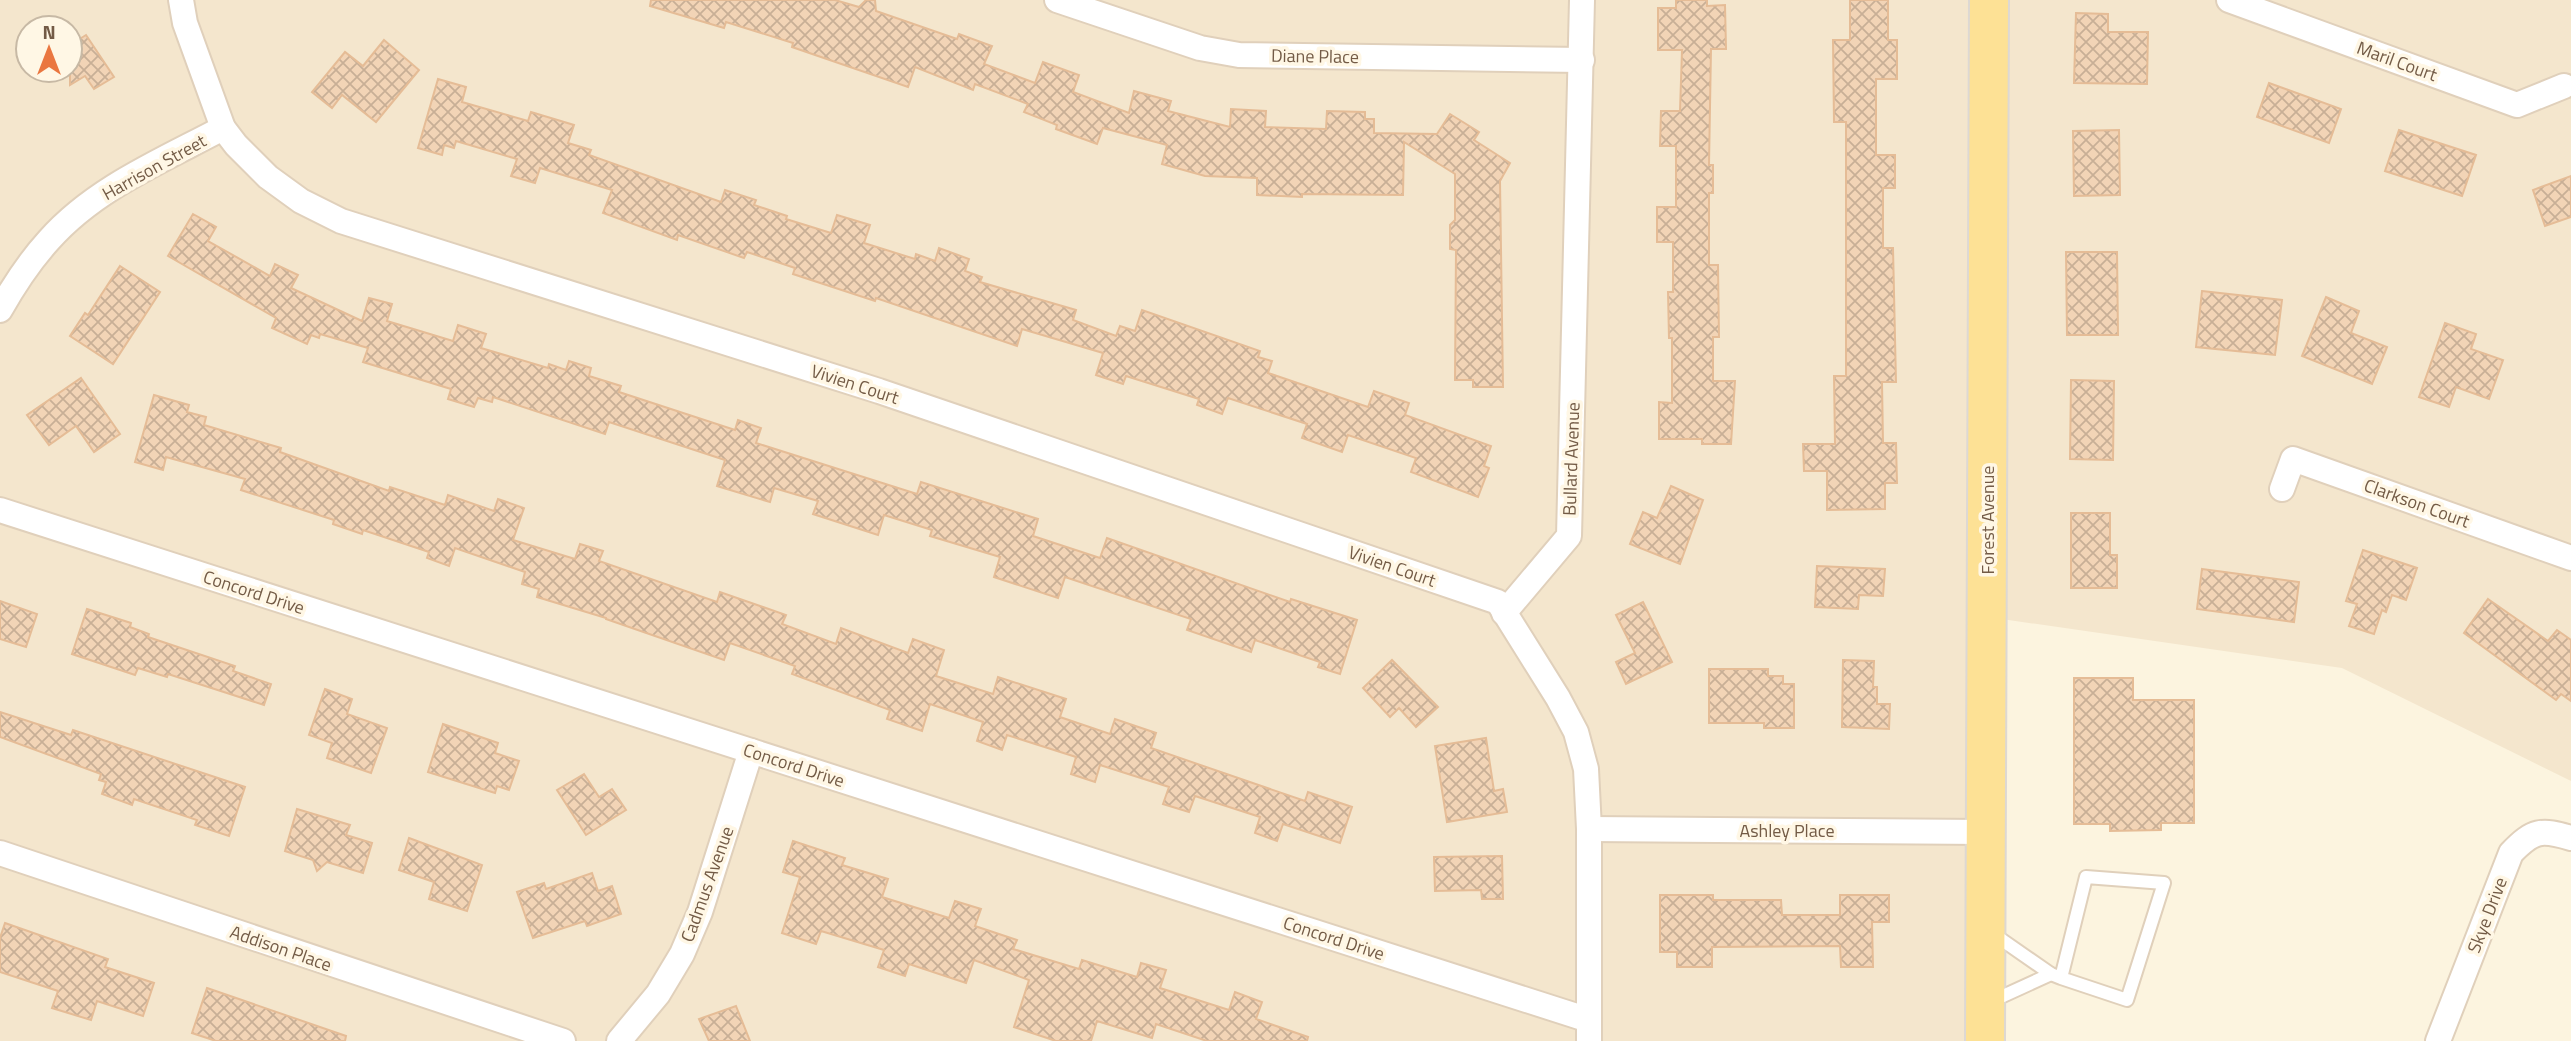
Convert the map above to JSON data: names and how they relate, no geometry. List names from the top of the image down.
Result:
{
  "streets": {
    "main road": ["Forest Avenue"],
    "street": [
      "Diane Place",
      "Maril Court",
      "Harrison Street",
      "Vivien Court",
      "Bullard Avenue",
      "Clarkson Court",
      "Concord Drive",
      "Ashley Place",
      "Cadmus Avenue",
      "Skye Drive",
      "Addison Place"
    ]
  },
  "crossings": [
    ["Diane Place", "Bullard Avenue"],
    ["Harrison Street", "Vivien Court"],
    ["Vivien Court", "Bullard Avenue"],
    ["Forest Avenue", "Ashley Place"],
    ["Concord Drive", "Cadmus Avenue"]
  ],
  "north": "top"
}
